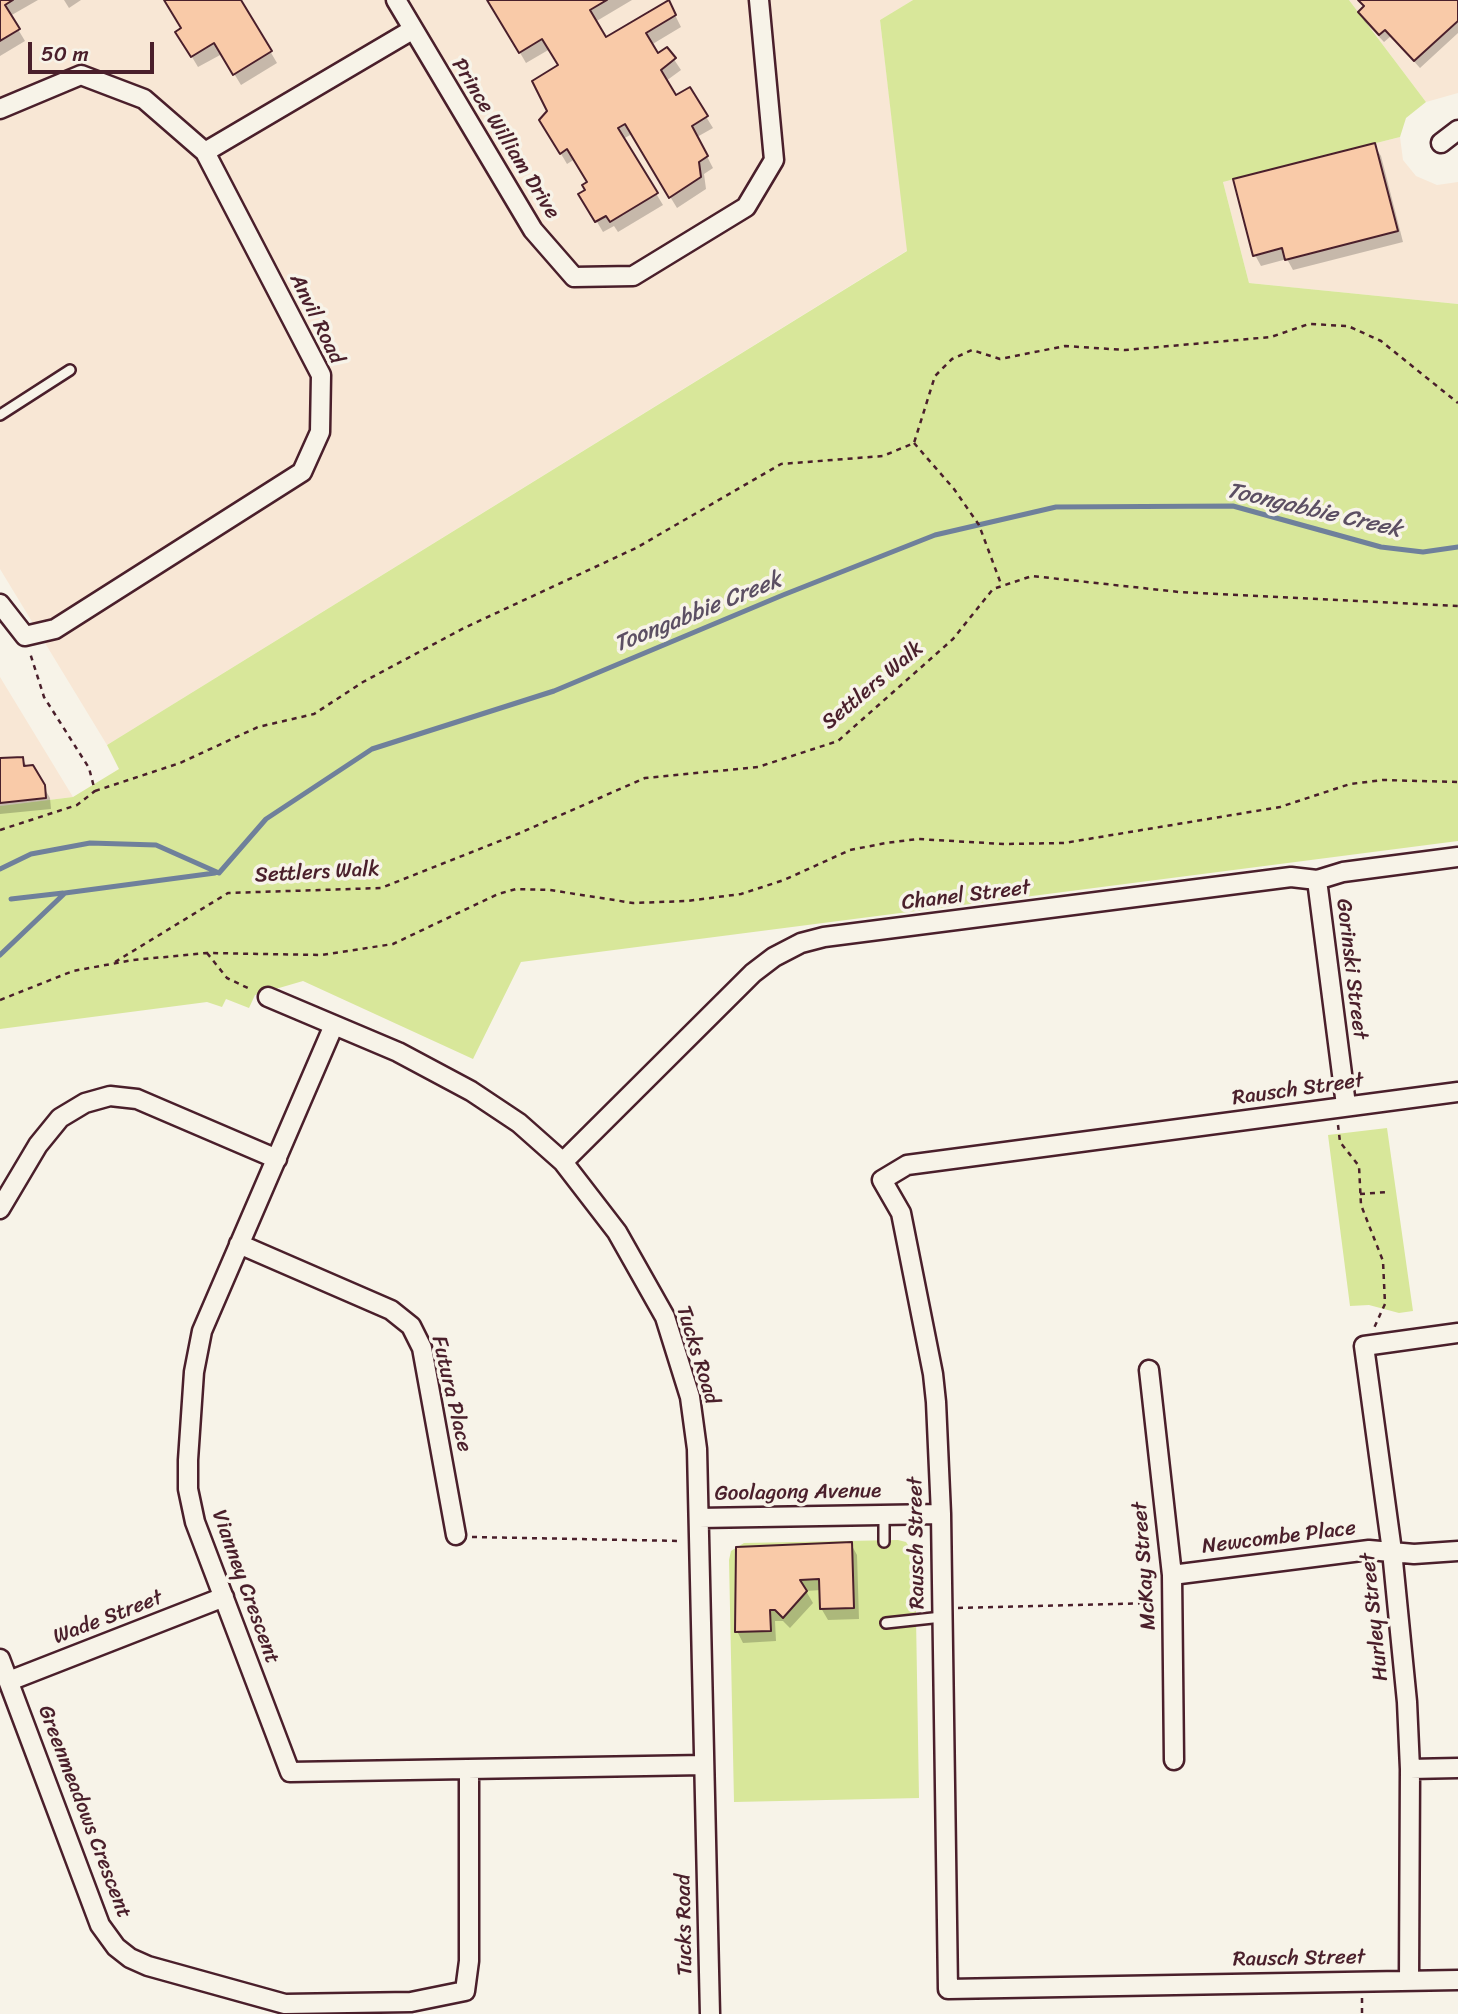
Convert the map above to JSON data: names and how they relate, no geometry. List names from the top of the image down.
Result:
{
  "streets": {
    "street": [
      "Prince William Drive",
      "Anvil Road",
      "Chanel Street",
      "Gorinski Street",
      "Rausch Street",
      "Tucks Road",
      "Futura Place",
      "Goolagong Avenue",
      "Newcombe Place",
      "McKay Street",
      "Vianney Crescent",
      "Hurley Street",
      "Wade Street",
      "Greenmeadows Crescent"
    ],
    "path": ["Settlers Walk"]
  },
  "crossings": [
    ["Chanel Street", "Gorinski Street"],
    ["Chanel Street", "Tucks Road"],
    ["Gorinski Street", "Rausch Street"],
    ["Rausch Street", "Goolagong Avenue"],
    ["Rausch Street", "Hurley Street"],
    ["Tucks Road", "Goolagong Avenue"],
    ["Tucks Road", "Vianney Crescent"],
    ["Futura Place", "Vianney Crescent"],
    ["Newcombe Place", "McKay Street"],
    ["Newcombe Place", "Hurley Street"],
    ["Vianney Crescent", "Wade Street"],
    ["Vianney Crescent", "Greenmeadows Crescent"],
    ["Wade Street", "Greenmeadows Crescent"]
  ],
  "water": ["Toongabbie Creek"],
  "scale_bar": "50 m"
}
